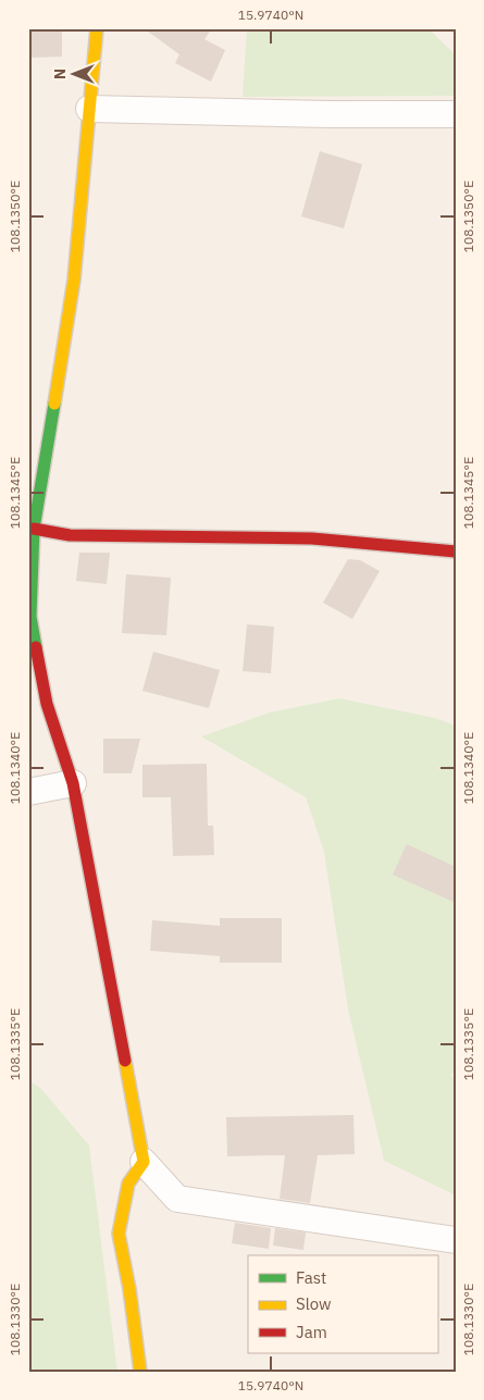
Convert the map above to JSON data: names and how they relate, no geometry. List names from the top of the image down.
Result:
{
  "legend": ["Fast", "Slow", "Jam"],
  "north": "left",
  "coordinates": [
    "15.9740°N",
    "108.1350°E",
    "108.1345°E",
    "108.1340°E",
    "108.1335°E",
    "108.1330°E"
  ]
}
